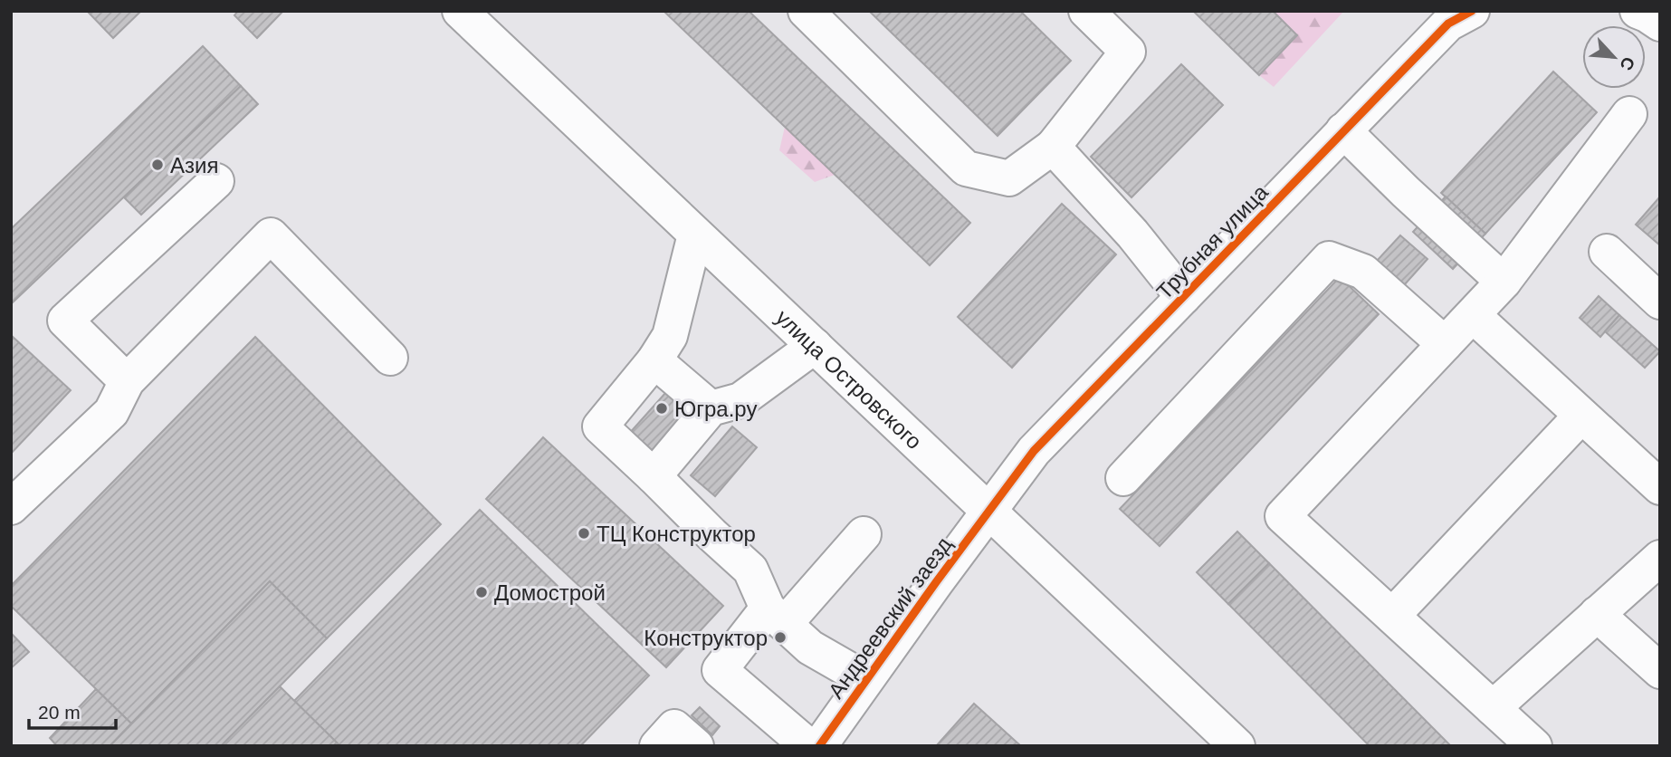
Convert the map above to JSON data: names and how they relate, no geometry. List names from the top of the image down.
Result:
{
  "streets": {
    "main road": ["Трубная улица", "улица Островского", "Андреевский заезд"]
  },
  "crossings": [
    ["Трубная улица", "улица Островского"],
    ["Трубная улица", "Андреевский заезд"],
    ["улица Островского", "Андреевский заезд"]
  ],
  "places": [
    "Азия",
    "Югра.ру",
    "ТЦ Конструктор",
    "Домострой",
    "Конструктор"
  ],
  "scale_bar": "20 m",
  "north": "bottom right"
}
